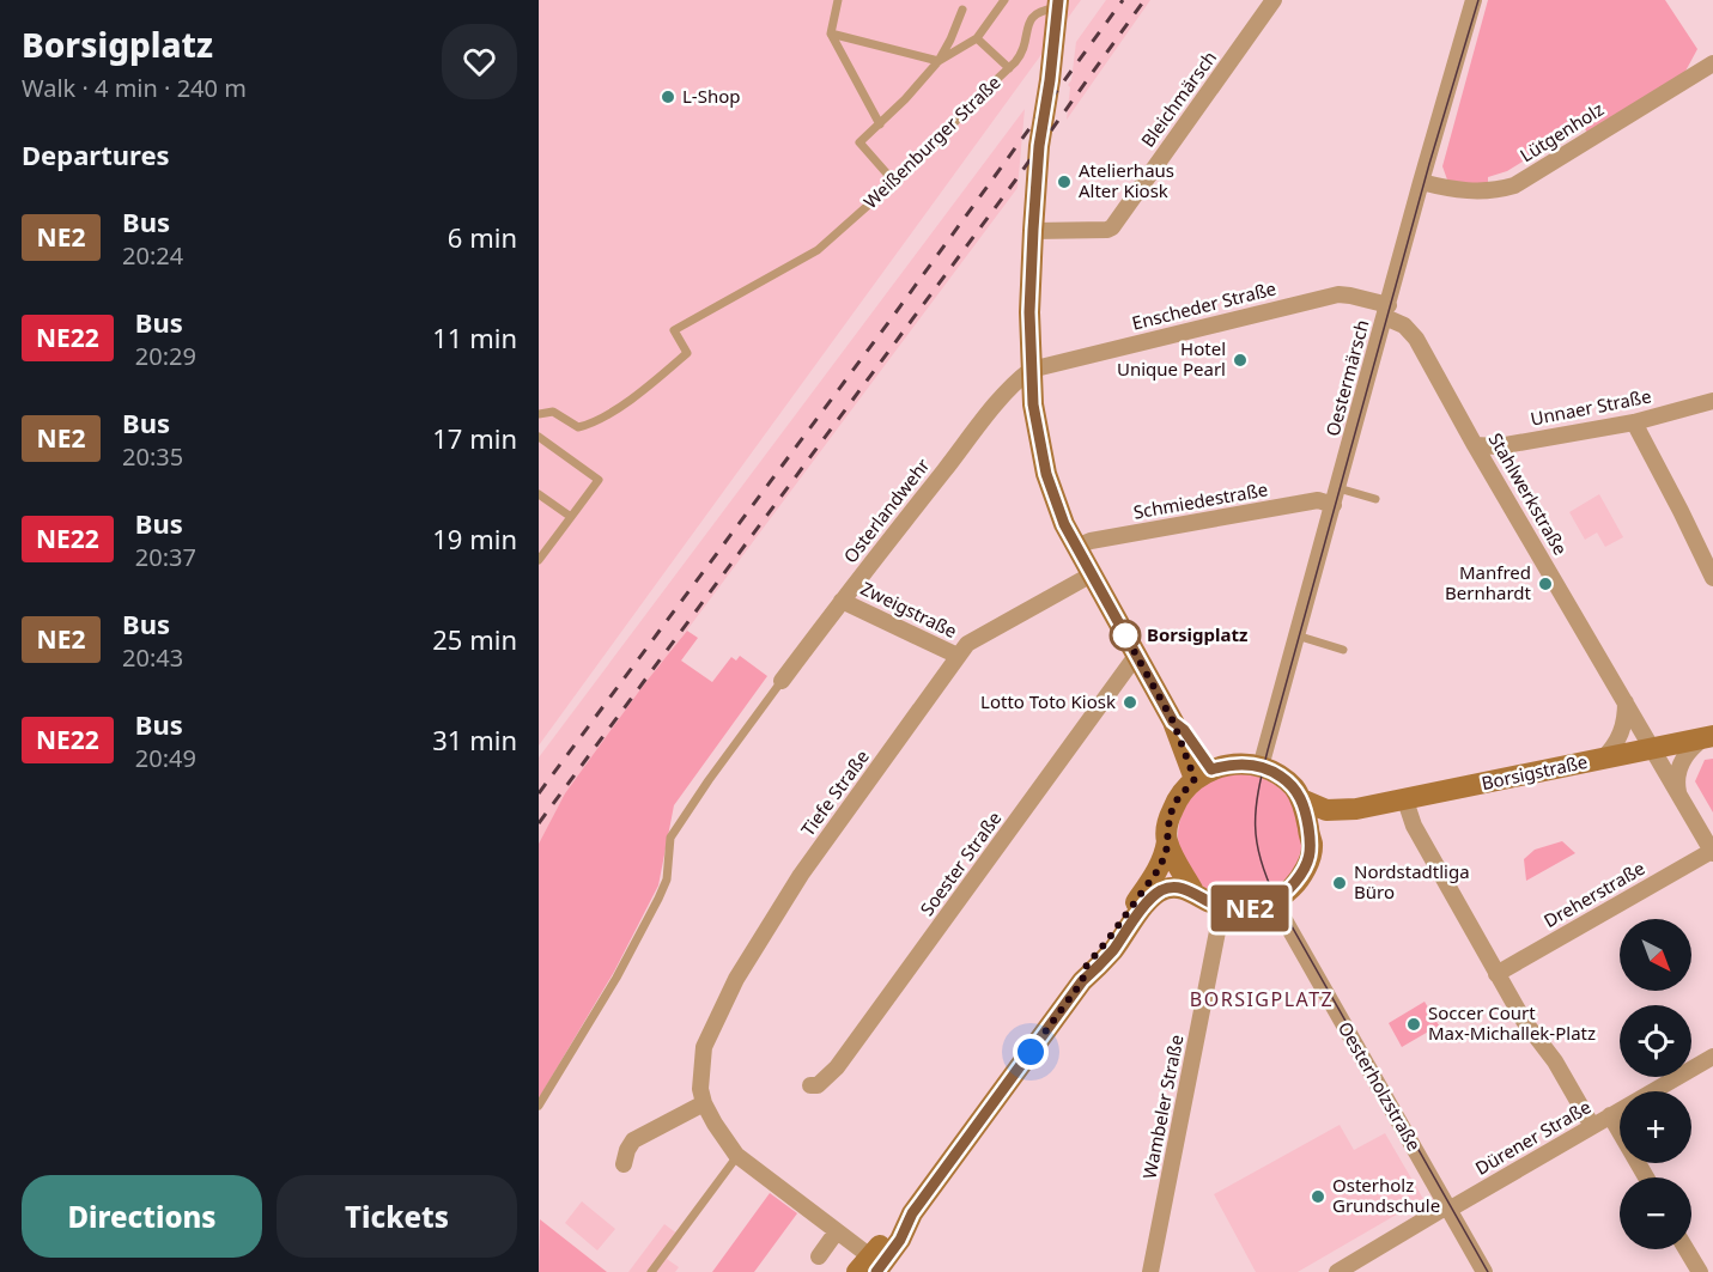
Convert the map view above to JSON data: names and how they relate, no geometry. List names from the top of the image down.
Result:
{
  "streets": {
    "main road": ["Weißenburger Straße", "Borsigstraße"],
    "street": [
      "Bleichmärsch",
      "Lütgenholz",
      "Enscheder Straße",
      "Oestermärsch",
      "Unnaer Straße",
      "Stahlwerkstraße",
      "Schmiedestraße",
      "Osterlandwehr",
      "Zweigstraße",
      "Tiefe Straße",
      "Soester Straße",
      "Dreherstraße",
      "Oesterholzstraße",
      "Wambeler Straße",
      "Dürener Straße"
    ]
  },
  "crossings": [
    ["Bleichmärsch", "Weißenburger Straße"],
    ["Lütgenholz", "Oestermärsch"],
    ["Enscheder Straße", "Oestermärsch"],
    ["Enscheder Straße", "Stahlwerkstraße"],
    ["Enscheder Straße", "Osterlandwehr"],
    ["Oestermärsch", "Stahlwerkstraße"],
    ["Oestermärsch", "Schmiedestraße"],
    ["Oestermärsch", "Borsigstraße"],
    ["Oestermärsch", "Oesterholzstraße"],
    ["Oestermärsch", "Wambeler Straße"],
    ["Unnaer Straße", "Stahlwerkstraße"],
    ["Stahlwerkstraße", "Borsigstraße"],
    ["Stahlwerkstraße", "Dreherstraße"],
    ["Osterlandwehr", "Zweigstraße"],
    ["Zweigstraße", "Tiefe Straße"],
    ["Borsigstraße", "Oesterholzstraße"],
    ["Borsigstraße", "Wambeler Straße"],
    ["Oesterholzstraße", "Wambeler Straße"],
    ["Oesterholzstraße", "Dürener Straße"]
  ],
  "districts": ["BORSIGPLATZ"],
  "places": [
    "L-Shop",
    "Atelierhaus Alter Kiosk",
    "Hotel Unique Pearl",
    "Manfred Bernhardt",
    "Borsigplatz",
    "Lotto Toto Kiosk",
    "Nordstadtliga Büro",
    "Soccer Court Max-Michallek-Platz",
    "Osterholz Grundschule"
  ],
  "lines": ["bus line NE2"],
  "north": "bottom right",
  "page": {
    "heading": [
      ["Borsigplatz", "Walk · 4 min · 240 m"],
      "Departures"
    ],
    "on_map": "NE2",
    "list": [
      {
        "mark": "NE2",
        "name": "Bus",
        "note": "20:24",
        "value": "6 min"
      },
      {
        "mark": "NE22",
        "name": "Bus",
        "note": "20:29",
        "value": "11 min"
      },
      {
        "mark": "NE2",
        "name": "Bus",
        "note": "20:35",
        "value": "17 min"
      },
      {
        "mark": "NE22",
        "name": "Bus",
        "note": "20:37",
        "value": "19 min"
      },
      {
        "mark": "NE2",
        "name": "Bus",
        "note": "20:43",
        "value": "25 min"
      },
      {
        "mark": "NE22",
        "name": "Bus",
        "note": "20:49",
        "value": "31 min"
      }
    ],
    "map_buttons": ["+", "−"],
    "buttons": ["Directions", "Tickets"]
  }
}
